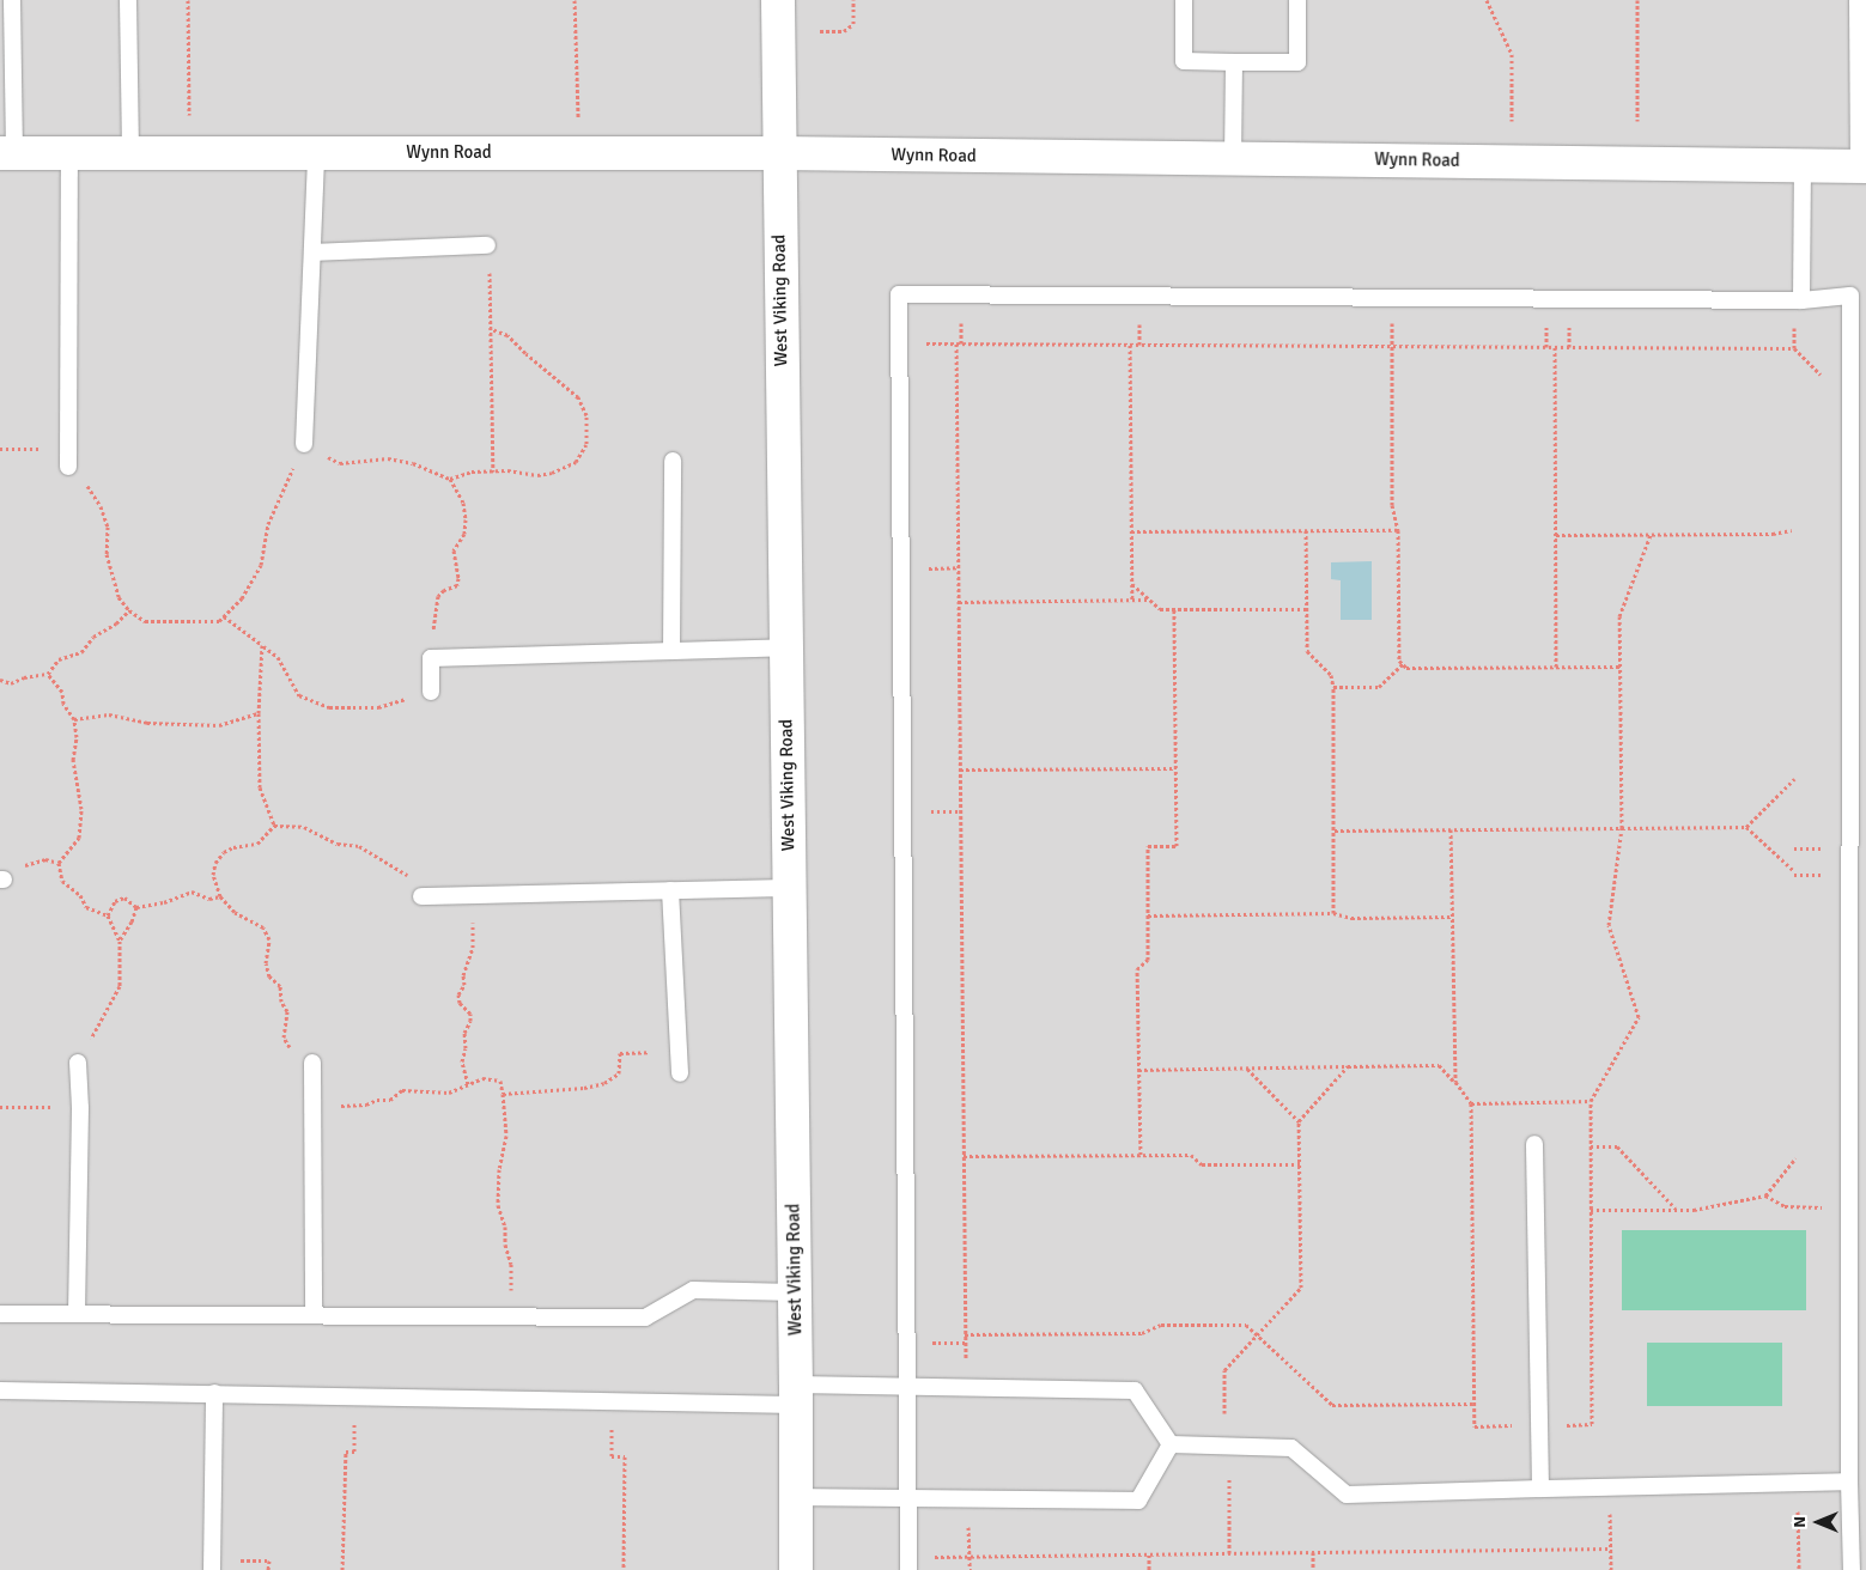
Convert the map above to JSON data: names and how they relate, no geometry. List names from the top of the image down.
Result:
{
  "streets": {
    "street": ["Wynn Road", "West Viking Road"]
  },
  "crossings": [
    ["Wynn Road", "West Viking Road"]
  ],
  "north": "left"
}
